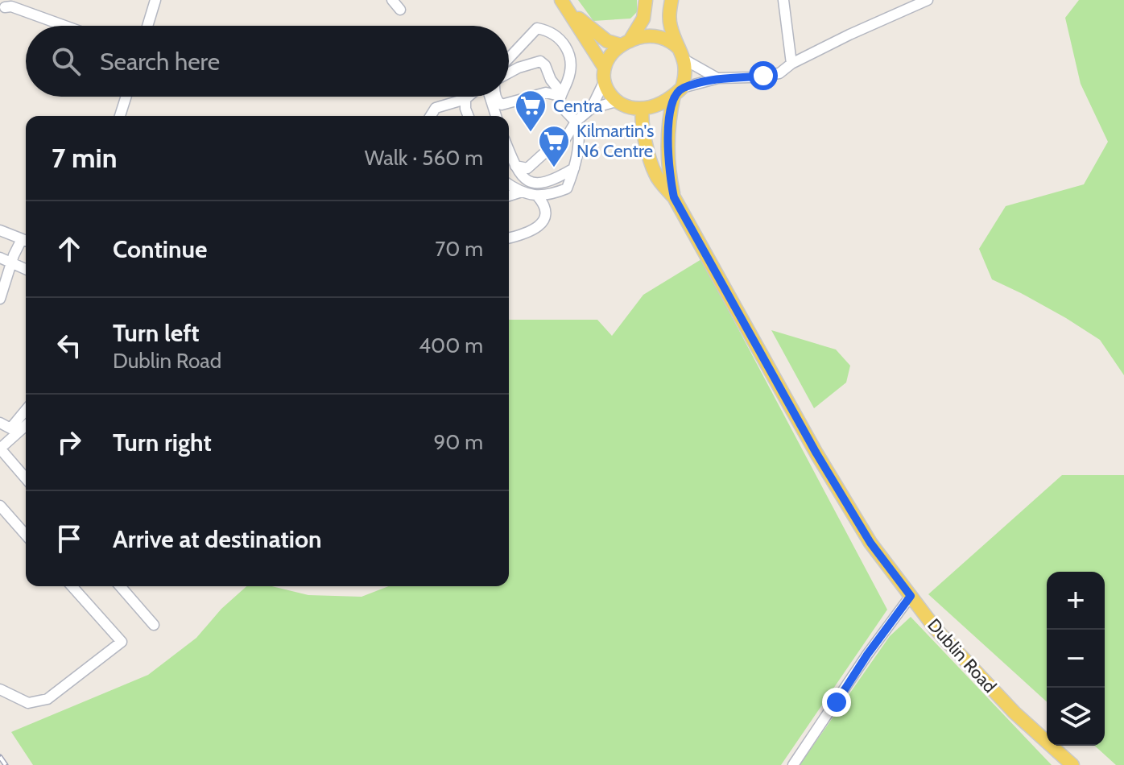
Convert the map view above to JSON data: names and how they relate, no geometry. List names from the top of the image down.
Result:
{
  "streets": {
    "main road": ["Dublin Road"]
  },
  "places": {
    "supermarket": ["Centra", "Kilmartin's N6 Centre"]
  },
  "page": {
    "search": "Search here",
    "heading": ["7 min", "Walk · 560 m"],
    "list": [
      ["Continue", "70 m"],
      ["Turn left", "Dublin Road", "400 m"],
      ["Turn right", "90 m"],
      "Arrive at destination"
    ],
    "map_buttons": ["+", "−"]
  }
}
